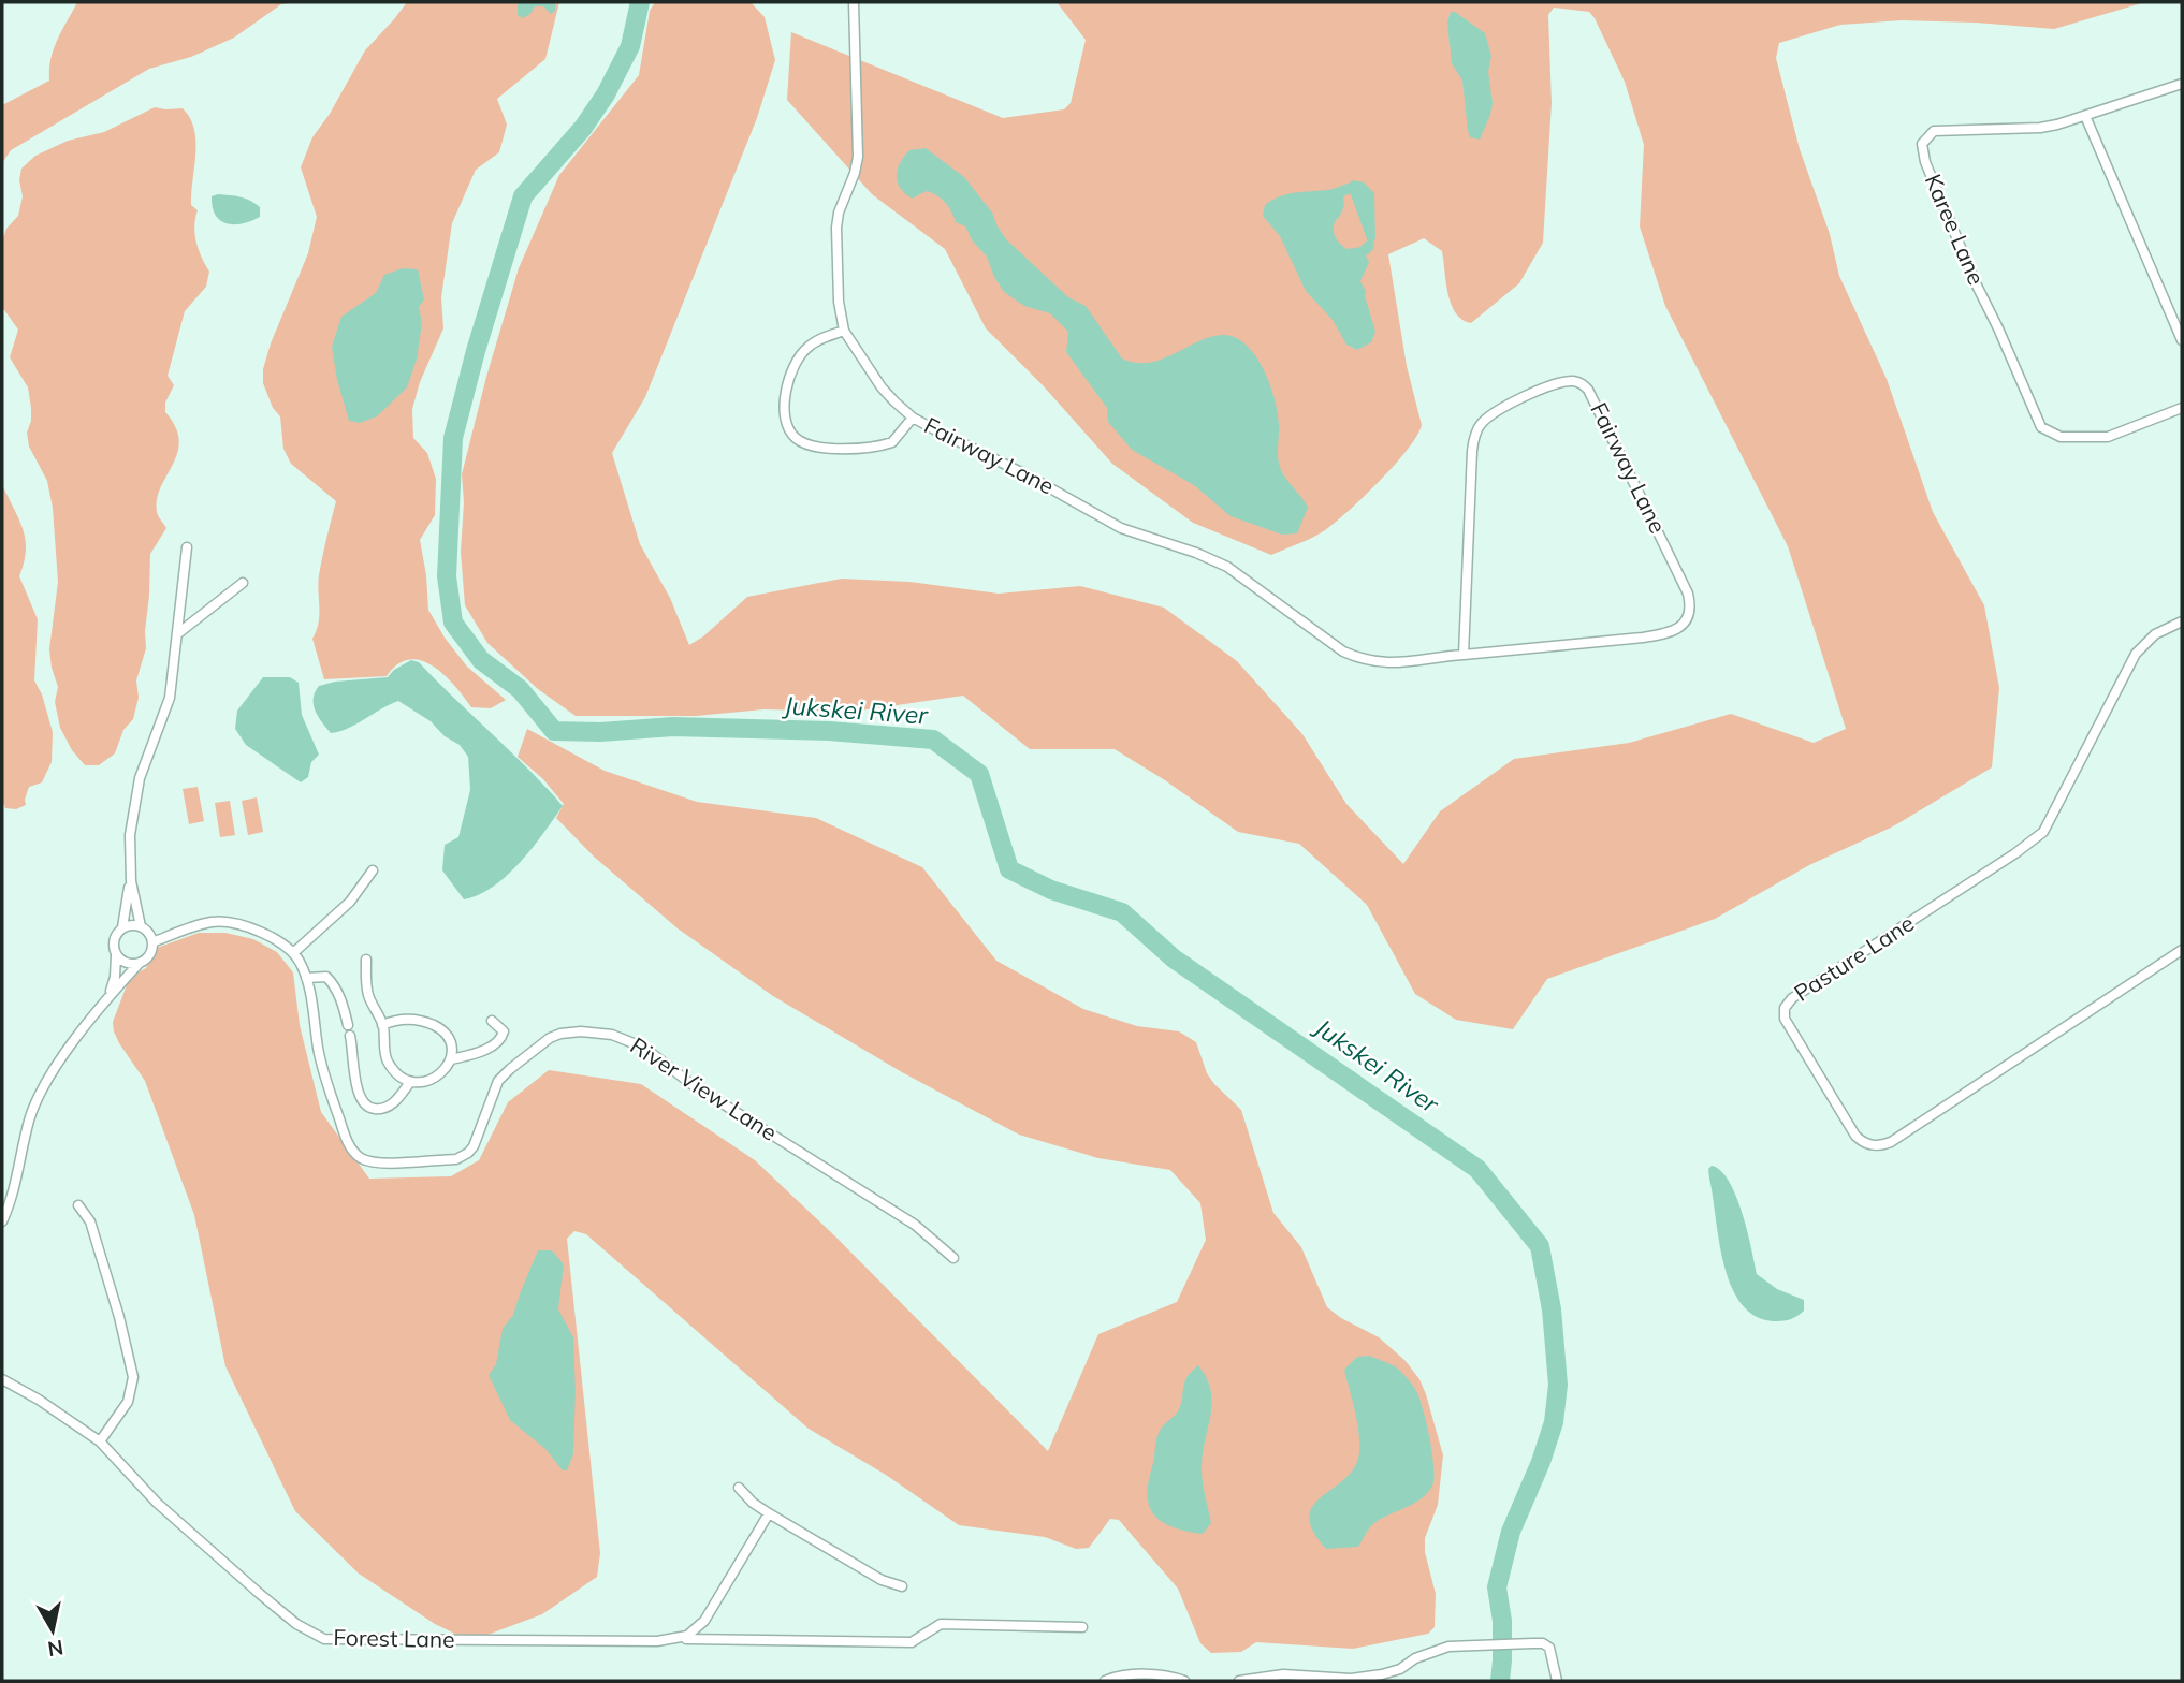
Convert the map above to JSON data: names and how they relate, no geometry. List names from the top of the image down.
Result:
{
  "streets": {
    "street": [
      "Karee Lane",
      "Fairway Lane",
      "Pasture Lane",
      "River View Lane",
      "Forest Lane"
    ]
  },
  "water": ["Jukskei River"],
  "north": "bottom"
}
